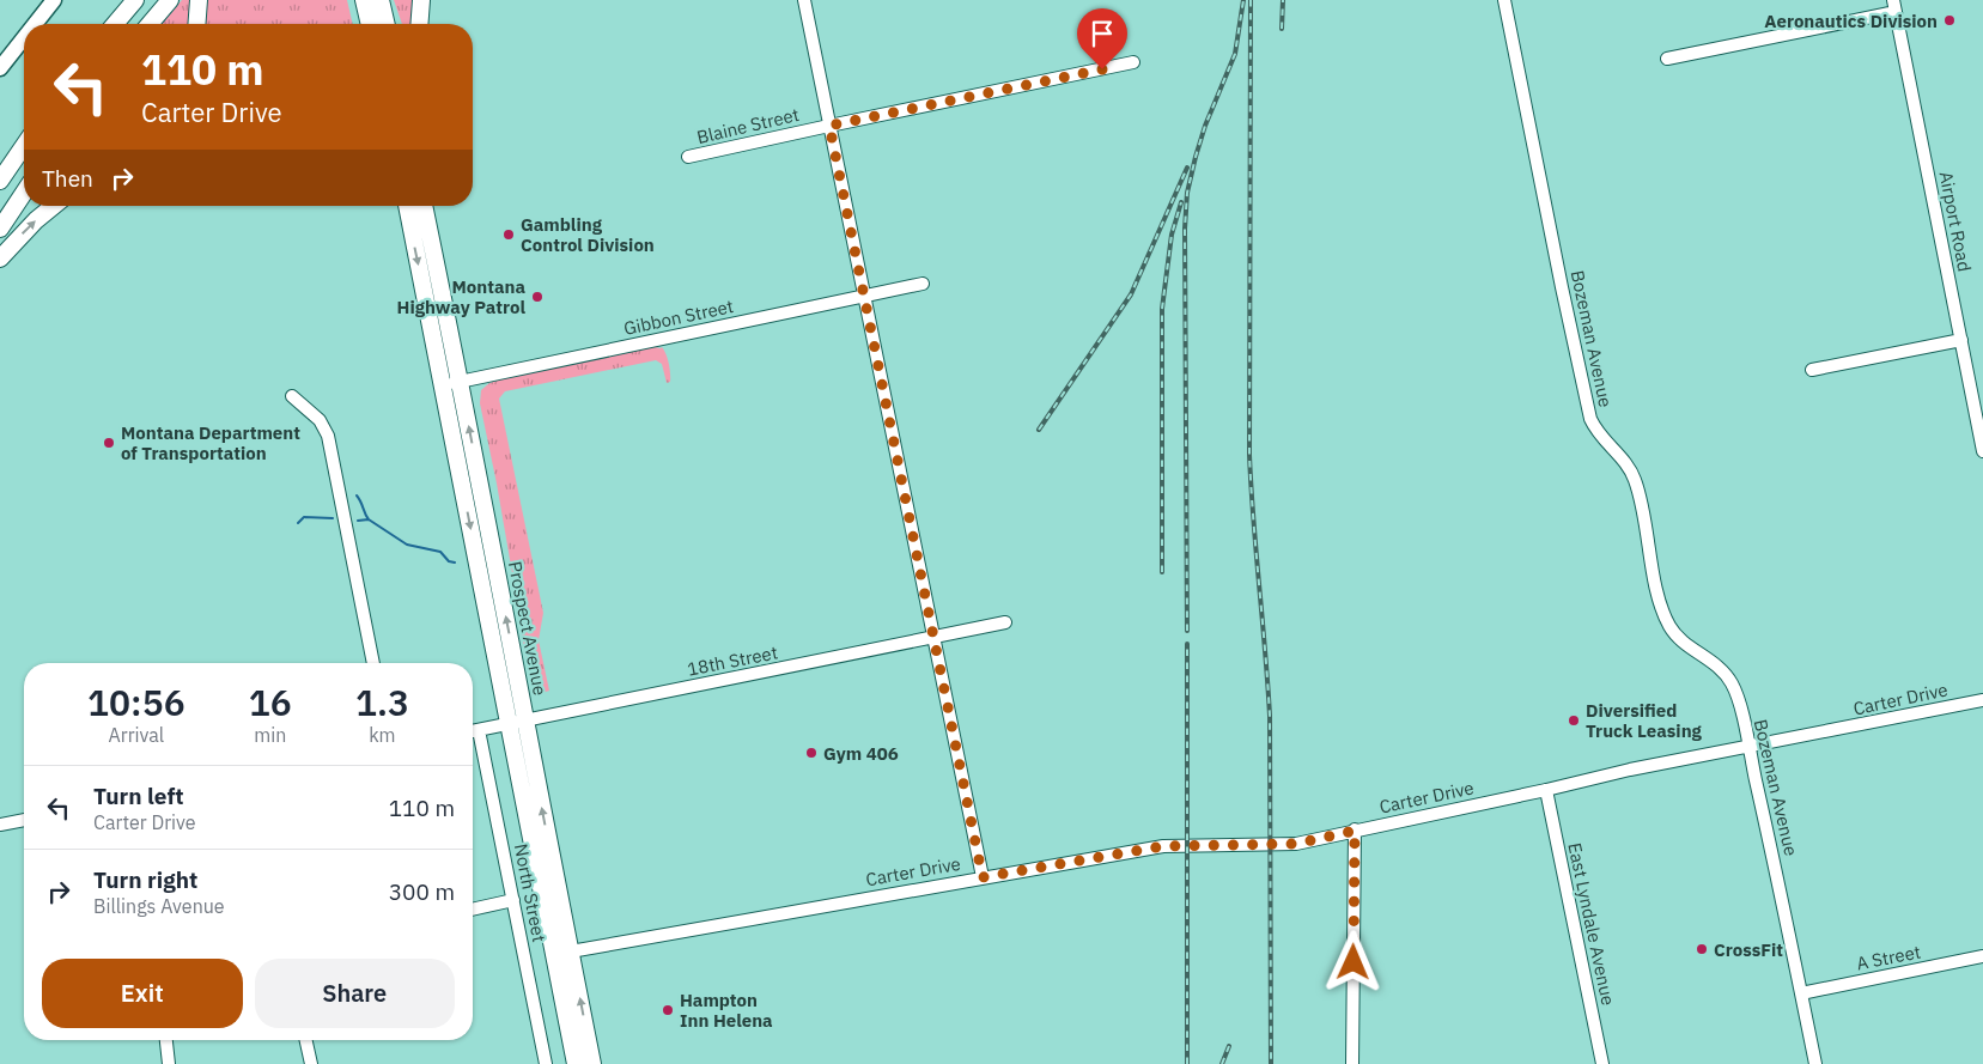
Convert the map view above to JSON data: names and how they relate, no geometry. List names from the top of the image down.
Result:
{
  "streets": {
    "highway": ["Prospect Avenue"],
    "street": [
      "Blaine Street",
      "Airport Road",
      "Gibbon Street",
      "Bozeman Avenue",
      "18th Street",
      "Carter Drive",
      "North Street",
      "East Lyndale Avenue",
      "A Street"
    ]
  },
  "crossings": [
    ["Gibbon Street", "Prospect Avenue"],
    ["Bozeman Avenue", "Carter Drive"],
    ["Bozeman Avenue", "A Street"],
    ["Prospect Avenue", "18th Street"],
    ["Prospect Avenue", "Carter Drive"],
    ["18th Street", "North Street"],
    ["Carter Drive", "East Lyndale Avenue"]
  ],
  "places": [
    "Aeronautics Division",
    "Gambling Control Division",
    "Montana Highway Patrol",
    "Montana Department of Transportation",
    "Diversified Truck Leasing",
    "Gym 406",
    "CrossFit",
    "Hampton Inn Helena"
  ],
  "page": {
    "turn": ["110 m", "Carter Drive"],
    "then": "Then",
    "eta": [
      "10:56",
      "Arrival",
      "16",
      "min",
      "1.3",
      "km"
    ],
    "list": [
      {
        "name": "Turn left",
        "note": "Carter Drive",
        "value": "110 m"
      },
      {
        "name": "Turn right",
        "note": "Billings Avenue",
        "value": "300 m"
      }
    ],
    "buttons": ["Exit", "Share"]
  }
}
